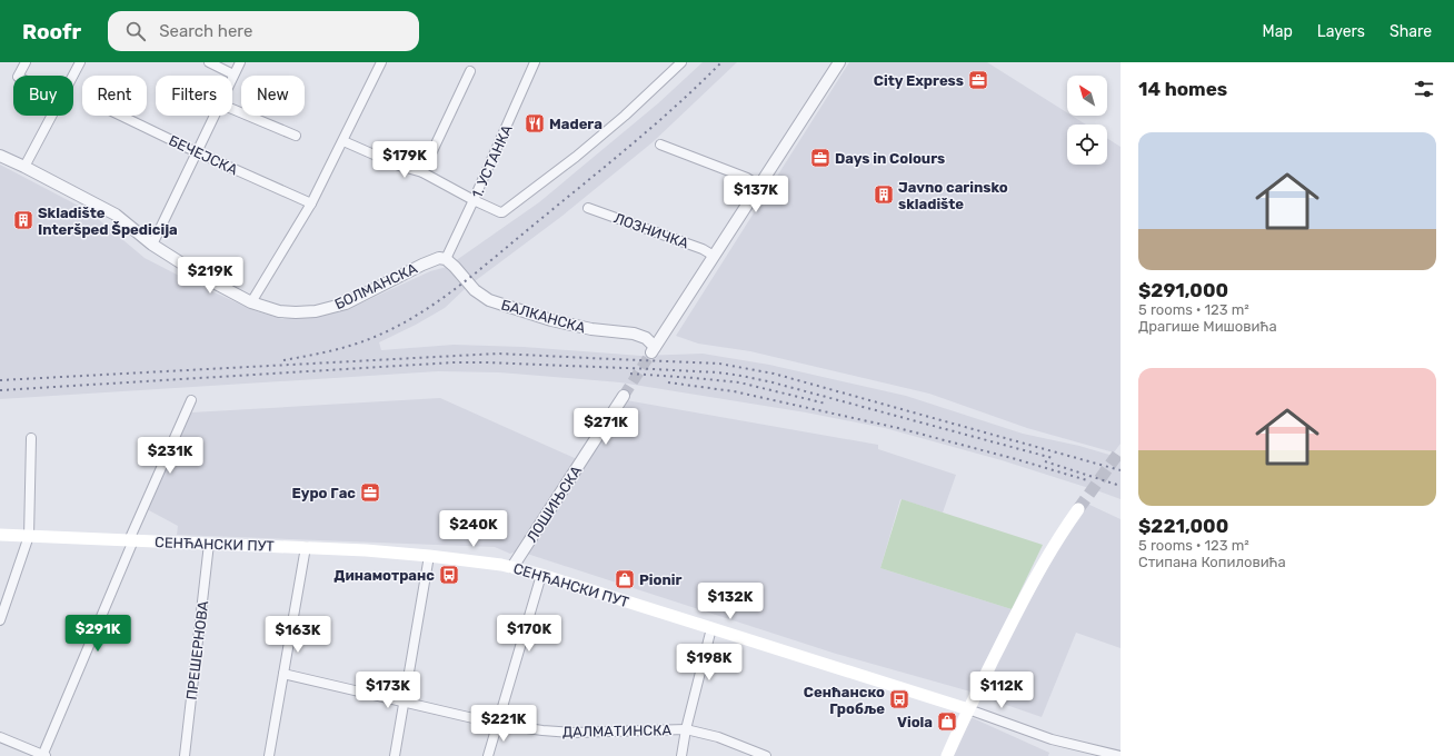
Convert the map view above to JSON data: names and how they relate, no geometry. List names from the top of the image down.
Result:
{
  "streets": {
    "main road": ["СЕНЋАНСКИ ПУТ"],
    "street": [
      "БЕЧЕЈСКА",
      "1. УСТАНКА",
      "ЛОЗНИЧКА",
      "БОЛМАНСКА",
      "БАЛКАНСКА",
      "ЛОШИЊСКА",
      "ПРЕШЕРНОВА",
      "ДАЛМАТИНСКА"
    ]
  },
  "crossings": [
    ["1. УСТАНКА", "БОЛМАНСКА"],
    ["1. УСТАНКА", "БАЛКАНСКА"],
    ["ЛОЗНИЧКА", "БАЛКАНСКА"],
    ["БОЛМАНСКА", "БАЛКАНСКА"],
    ["ЛОШИЊСКА", "СЕНЋАНСКИ ПУТ"],
    ["СЕНЋАНСКИ ПУТ", "ПРЕШЕРНОВА"]
  ],
  "places": {
    "office": ["City Express", "Days in Colours", "Еуро Гас"],
    "restaurant": ["Madera"],
    "building": ["Javno carinsko skladište", "Skladište Interšped Špedicija"],
    "bus stop": ["Динамотранс", "Сенћанско Гробље"],
    "shop": ["Pionir", "Viola"]
  },
  "north": "top left",
  "page": {
    "header": "Roofr",
    "search": "Search here",
    "nav": ["Map", "Layers", "Share"],
    "heading": "14 homes",
    "chip": [
      "Buy",
      "Rent",
      "Filters",
      "New"
    ],
    "list": [
      {
        "name": "$291,000",
        "note": "5 rooms · 123 m² · Драгише Мишовића"
      },
      {
        "name": "$221,000",
        "note": "5 rooms · 123 m² · Стипана Копиловића"
      }
    ],
    "price": [
      "$179K",
      "$137K",
      "$219K",
      "$271K",
      "$231K",
      "$240K",
      "$132K",
      "$291K",
      "$170K",
      "$163K",
      "$198K",
      "$173K",
      "$112K",
      "$221K"
    ]
  }
}
